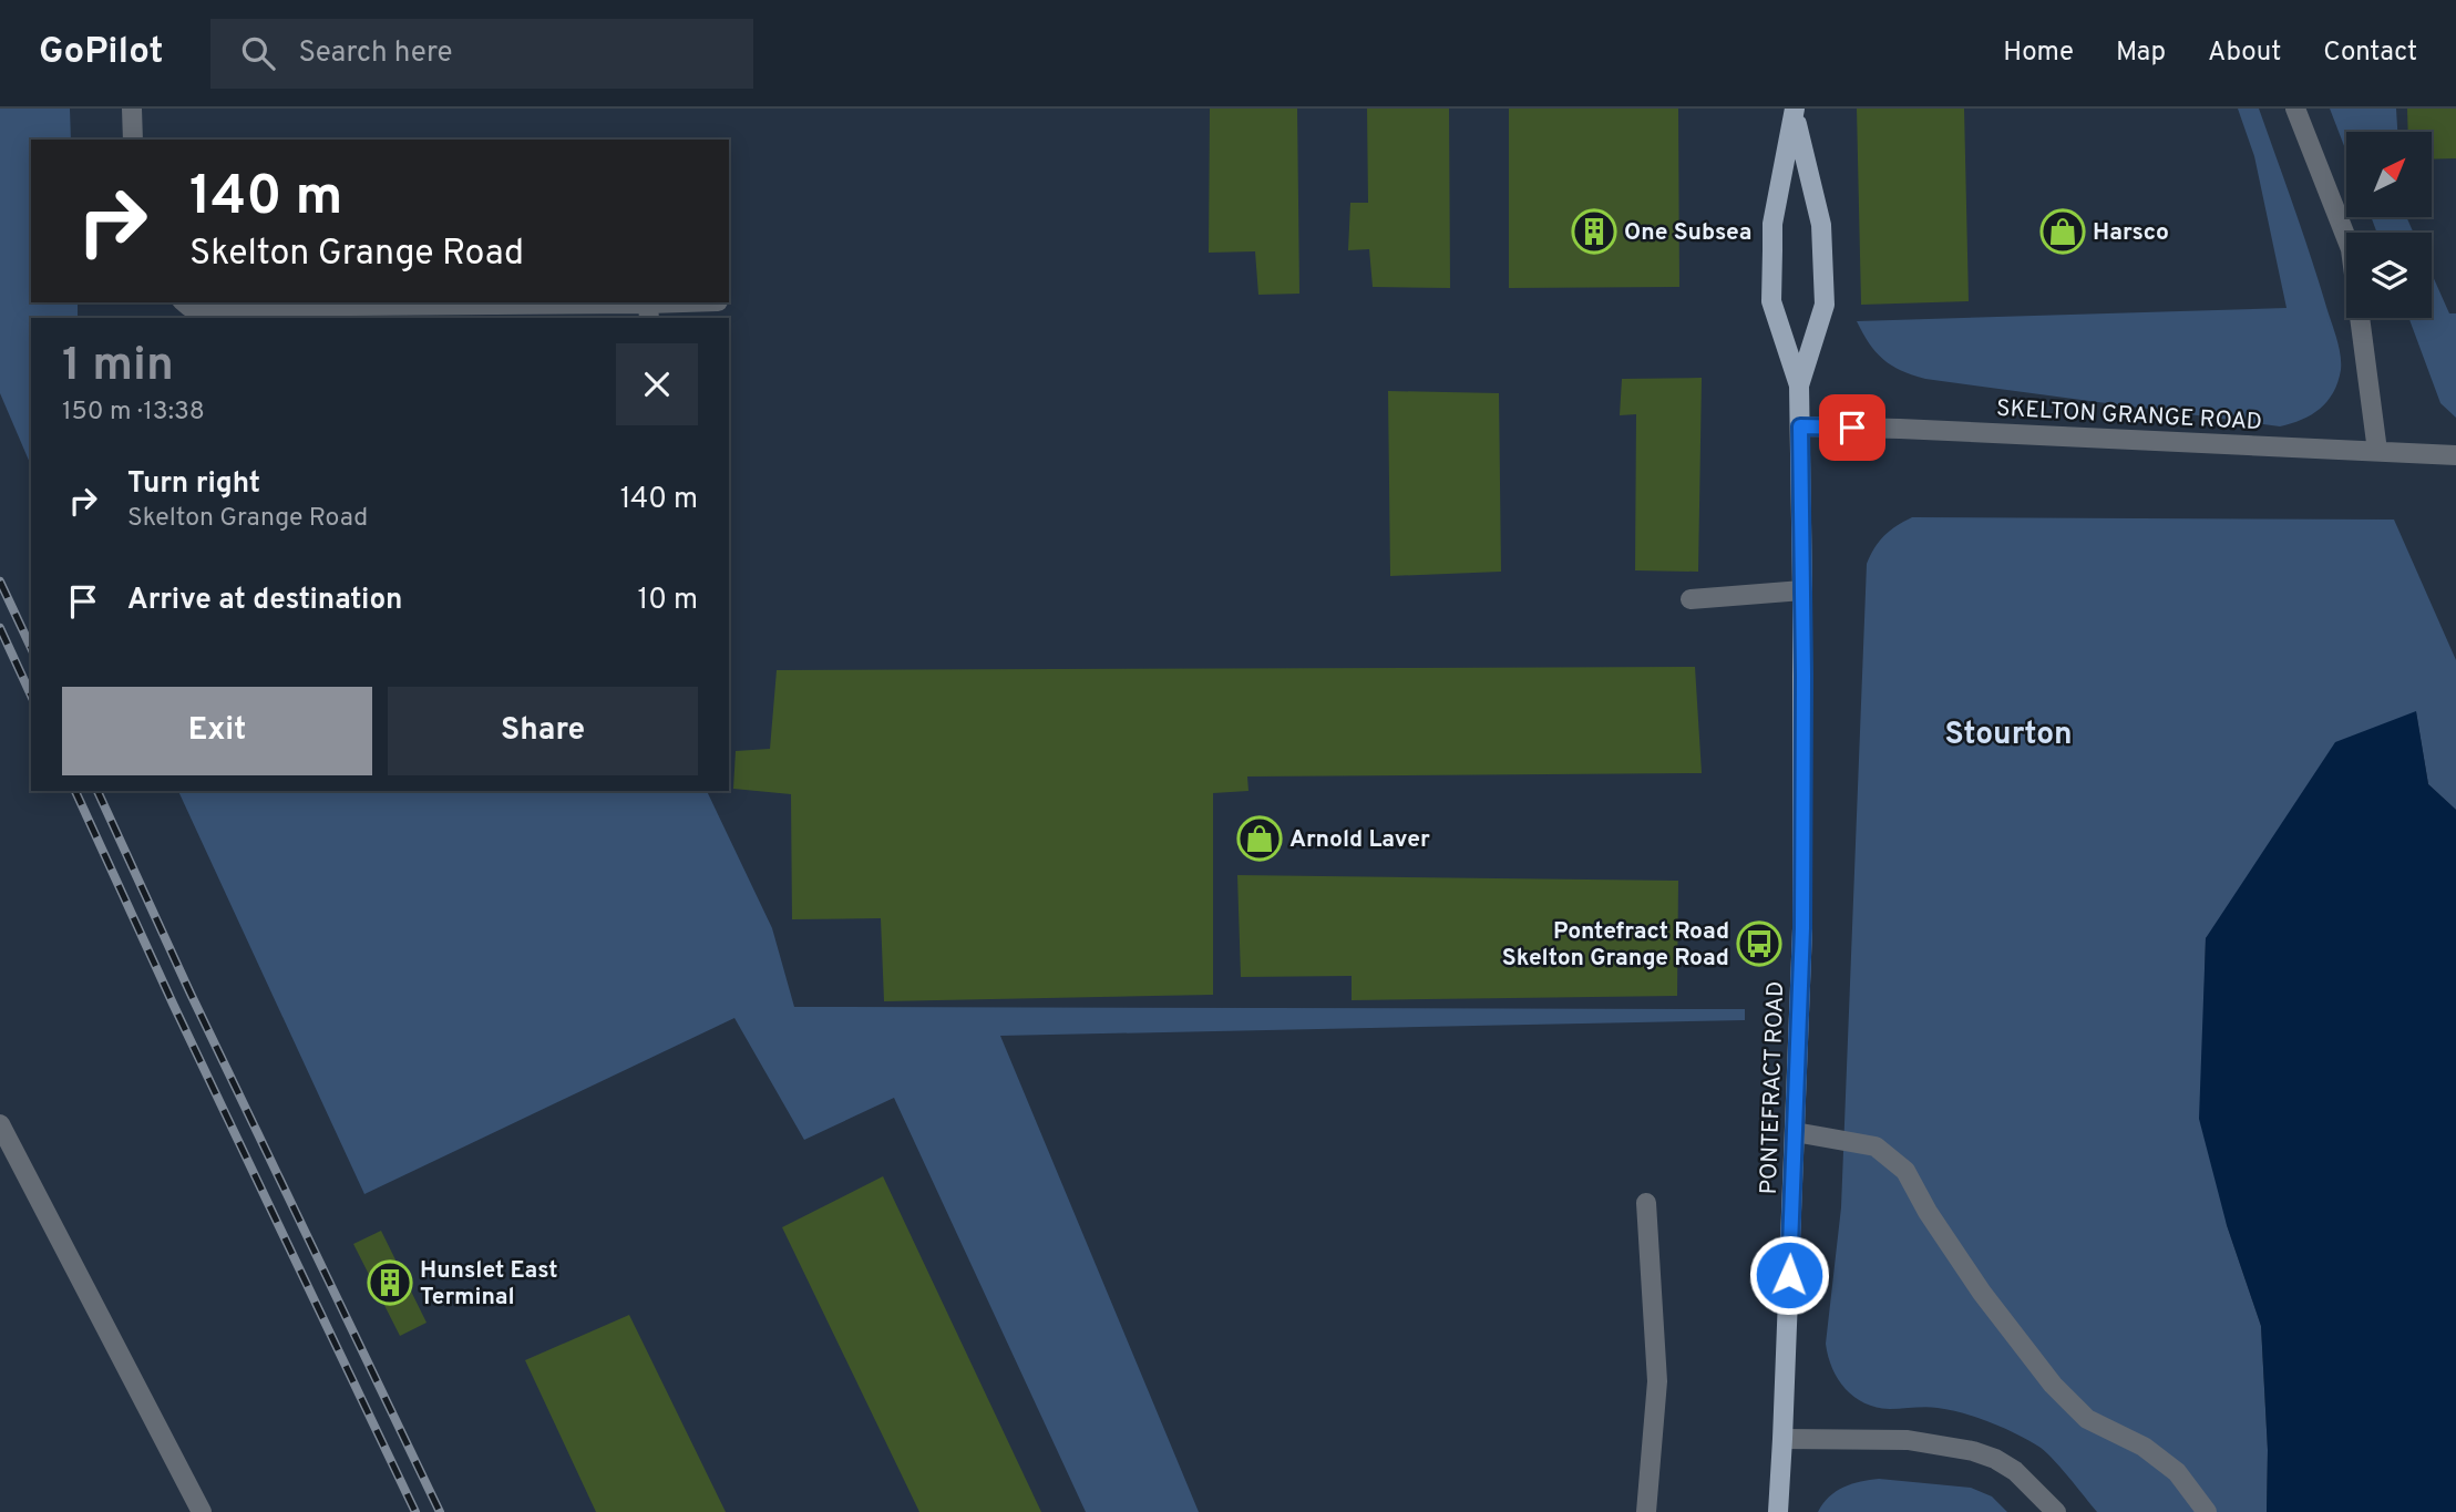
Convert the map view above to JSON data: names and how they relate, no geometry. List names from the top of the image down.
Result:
{
  "streets": {
    "main road": ["PONTEFRACT ROAD"],
    "street": ["SKELTON GRANGE ROAD"]
  },
  "crossings": [
    ["SKELTON GRANGE ROAD", "PONTEFRACT ROAD"]
  ],
  "districts": ["Stourton"],
  "places": {
    "building": ["One Subsea", "Hunslet East Terminal"],
    "shop": ["Harsco", "Arnold Laver"],
    "bus stop": ["Pontefract Road Skelton Grange Road"]
  },
  "north": "top right",
  "page": {
    "header": "GoPilot",
    "search": "Search here",
    "nav": [
      "Home",
      "Map",
      "About",
      "Contact"
    ],
    "turn": ["140 m", "Skelton Grange Road"],
    "heading": ["1 min", "150 m · 13:38"],
    "list": [
      {
        "name": "Turn right",
        "note": "Skelton Grange Road",
        "value": "140 m"
      },
      {
        "name": "Arrive at destination",
        "value": "10 m"
      }
    ],
    "buttons": ["Exit", "Share"]
  }
}
